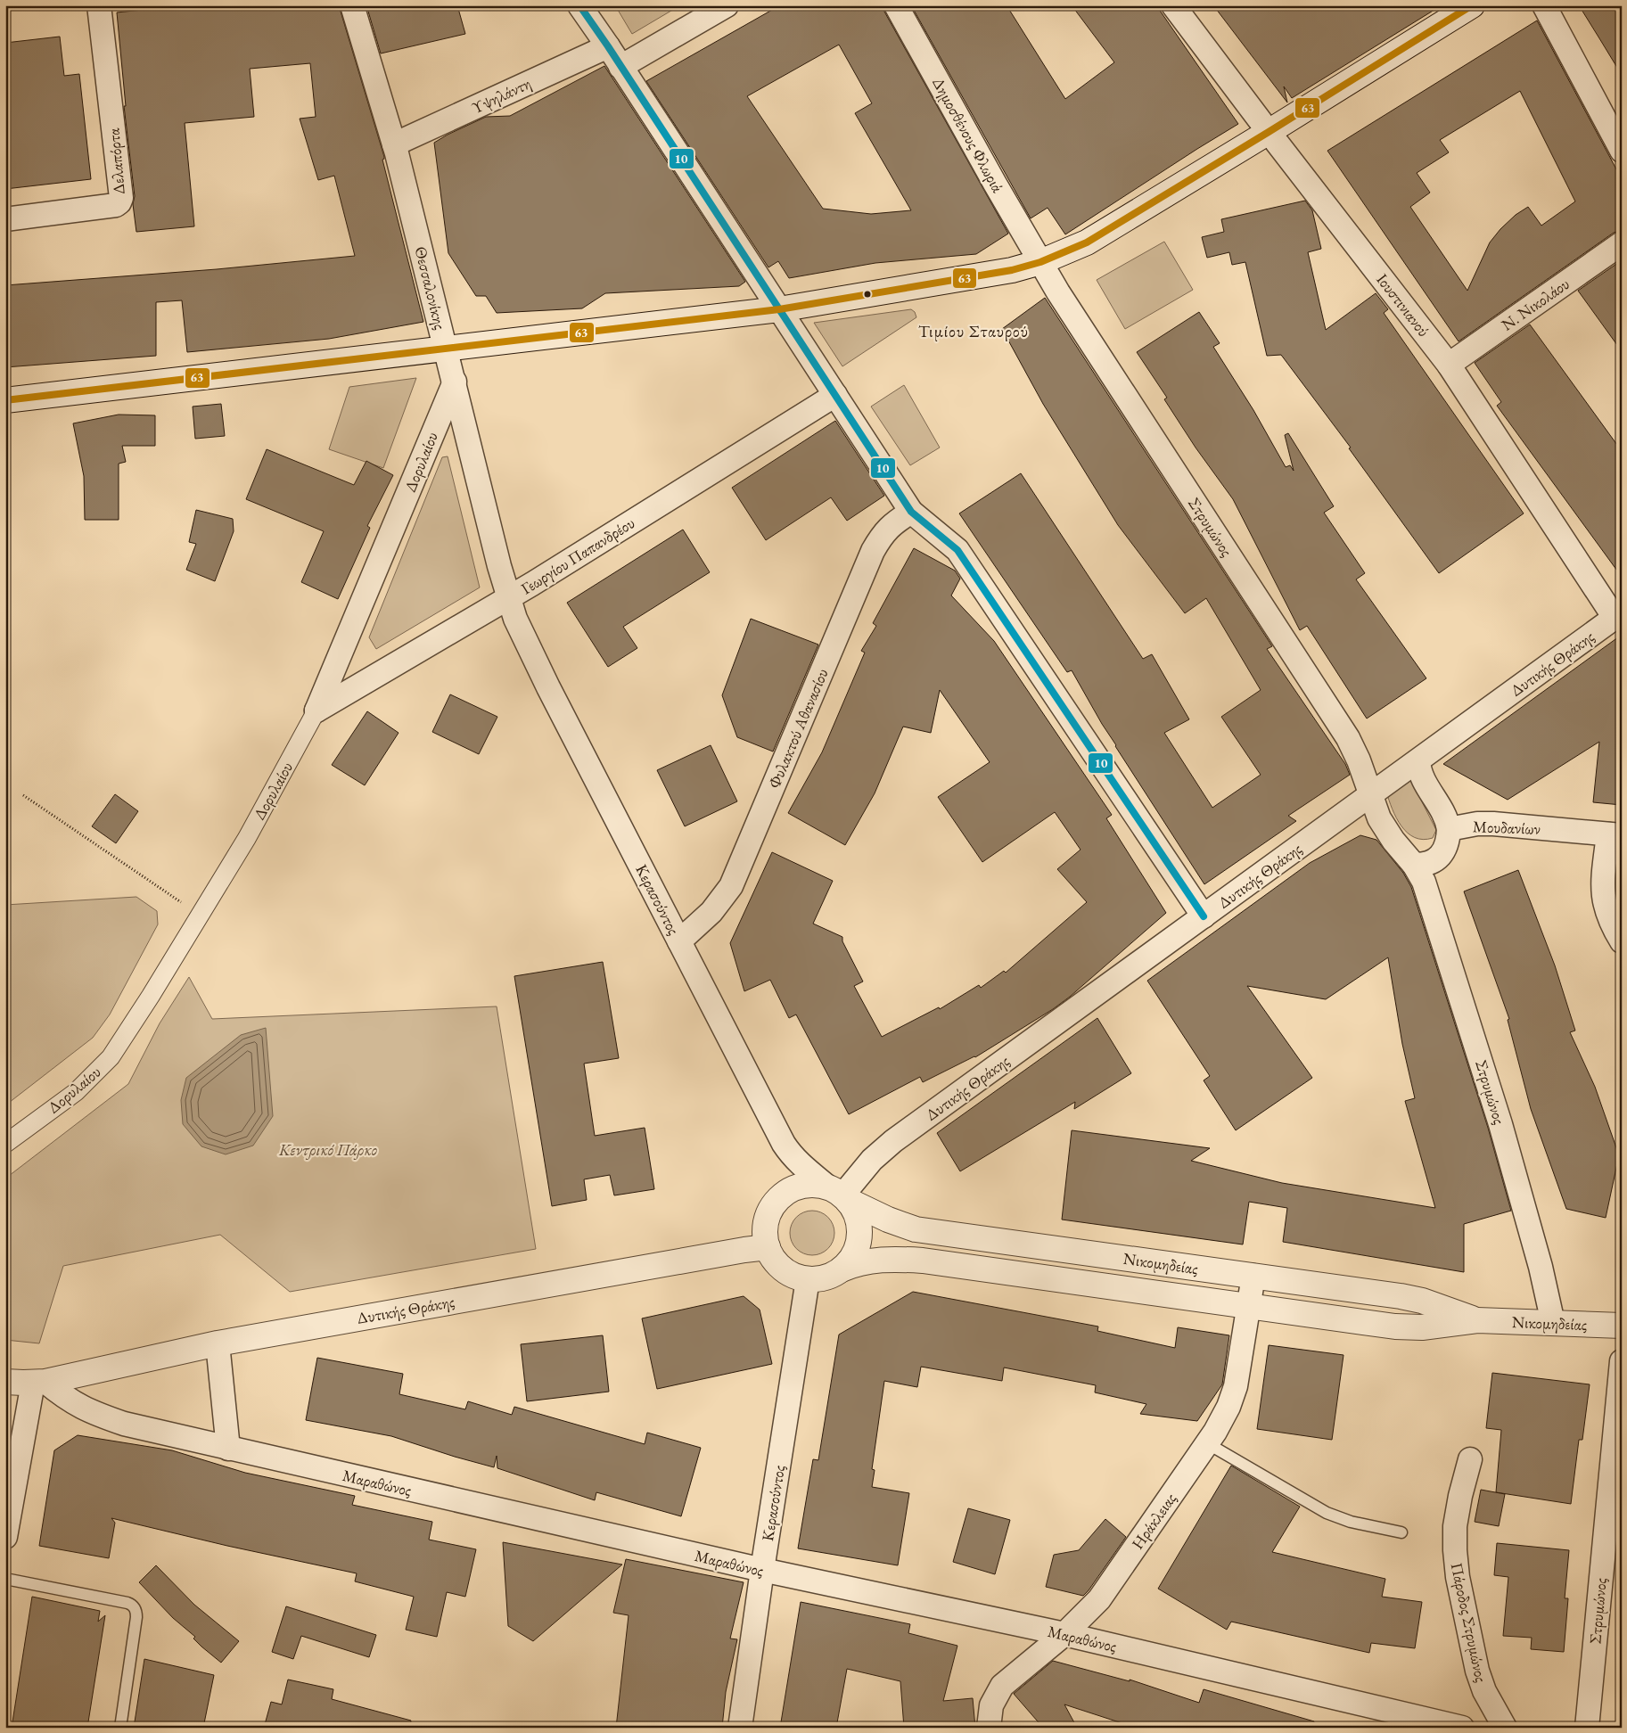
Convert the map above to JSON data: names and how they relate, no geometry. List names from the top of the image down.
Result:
{
  "streets": {
    "street": [
      "Υψηλάντη",
      "Δημοσθένους Φλωριά",
      "Δελαπόρτα",
      "Θεσσαλονίκης",
      "Ν. Νικολάου",
      "Ιουστινιανού",
      "Δορυλαίου",
      "Στρυμώνος",
      "Γεωργίου Παπανδρέου",
      "Δυτικής Θράκης",
      "Φυλακτού Αθανασίου",
      "Μουδανίων",
      "Κερασούντος",
      "Νικομηδείας",
      "Μαραθώνος",
      "Ηράκλειας",
      "Πάροδος Στρυμώνος"
    ]
  },
  "crossings": [
    ["Υψηλάντη", "Θεσσαλονίκης"],
    ["Δημοσθένους Φλωριά", "Στρυμώνος"],
    ["Θεσσαλονίκης", "Δορυλαίου"],
    ["Θεσσαλονίκης", "Γεωργίου Παπανδρέου"],
    ["Θεσσαλονίκης", "Κερασούντος"],
    ["Ν. Νικολάου", "Ιουστινιανού"],
    ["Ιουστινιανού", "Δυτικής Θράκης"],
    ["Δορυλαίου", "Γεωργίου Παπανδρέου"],
    ["Στρυμώνος", "Δυτικής Θράκης"],
    ["Στρυμώνος", "Νικομηδείας"],
    ["Γεωργίου Παπανδρέου", "Κερασούντος"],
    ["Δυτικής Θράκης", "Κερασούντος"],
    ["Δυτικής Θράκης", "Νικομηδείας"],
    ["Δυτικής Θράκης", "Μαραθώνος"],
    ["Φυλακτού Αθανασίου", "Κερασούντος"],
    ["Κερασούντος", "Νικομηδείας"],
    ["Κερασούντος", "Μαραθώνος"],
    ["Νικομηδείας", "Ηράκλειας"],
    ["Μαραθώνος", "Ηράκλειας"]
  ],
  "districts": ["Τιμίου Σταυρού"],
  "parks": ["Κεντρικό Πάρκο"],
  "lines": ["transit line 10", "transit line 63"]
}
